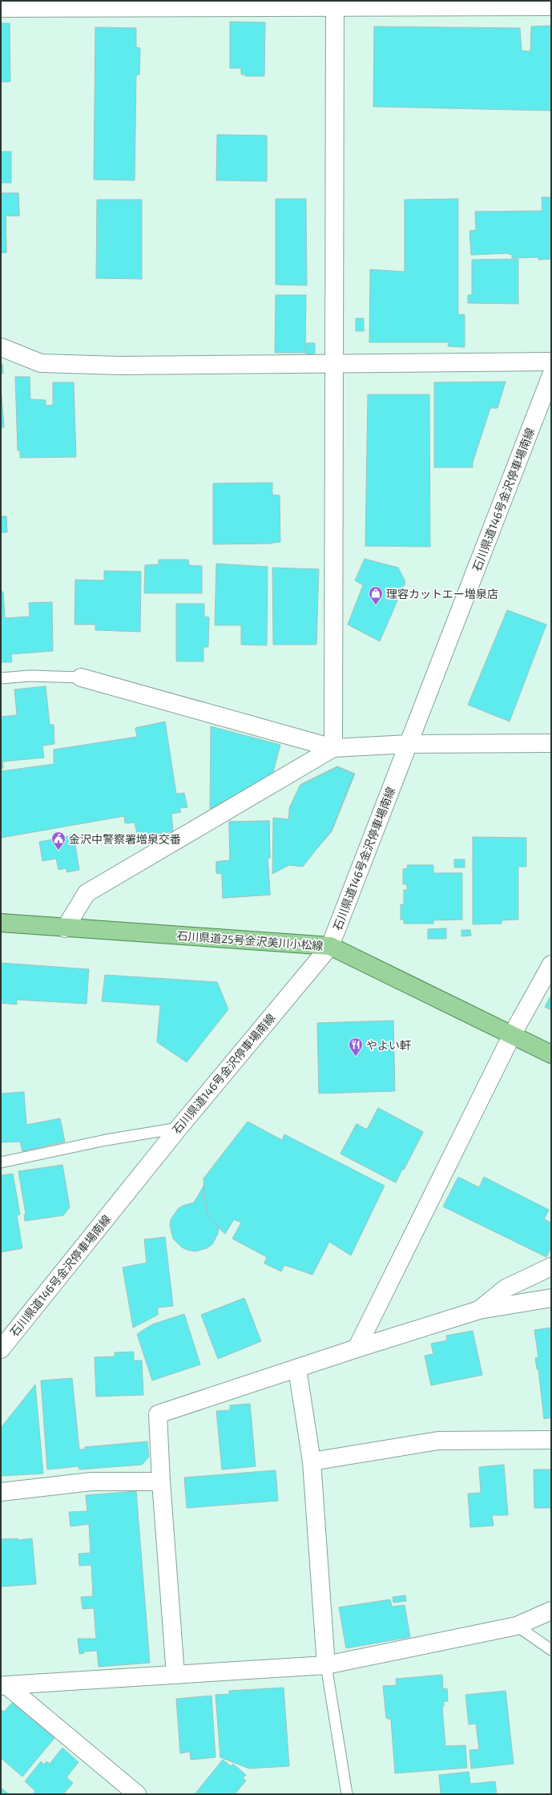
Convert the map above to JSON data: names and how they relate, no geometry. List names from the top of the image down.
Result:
{
  "streets": {
    "main road": ["石川県道25号金沢美川小松線"],
    "street": ["石川県道146号金沢停車場南線"]
  },
  "crossings": [
    ["石川県道146号金沢停車場南線", "石川県道25号金沢美川小松線"]
  ],
  "places": {
    "shop": ["理容カットエー増泉店"],
    "public building": ["金沢中警察署増泉交番"],
    "restaurant": ["やよい軒"]
  }
}
